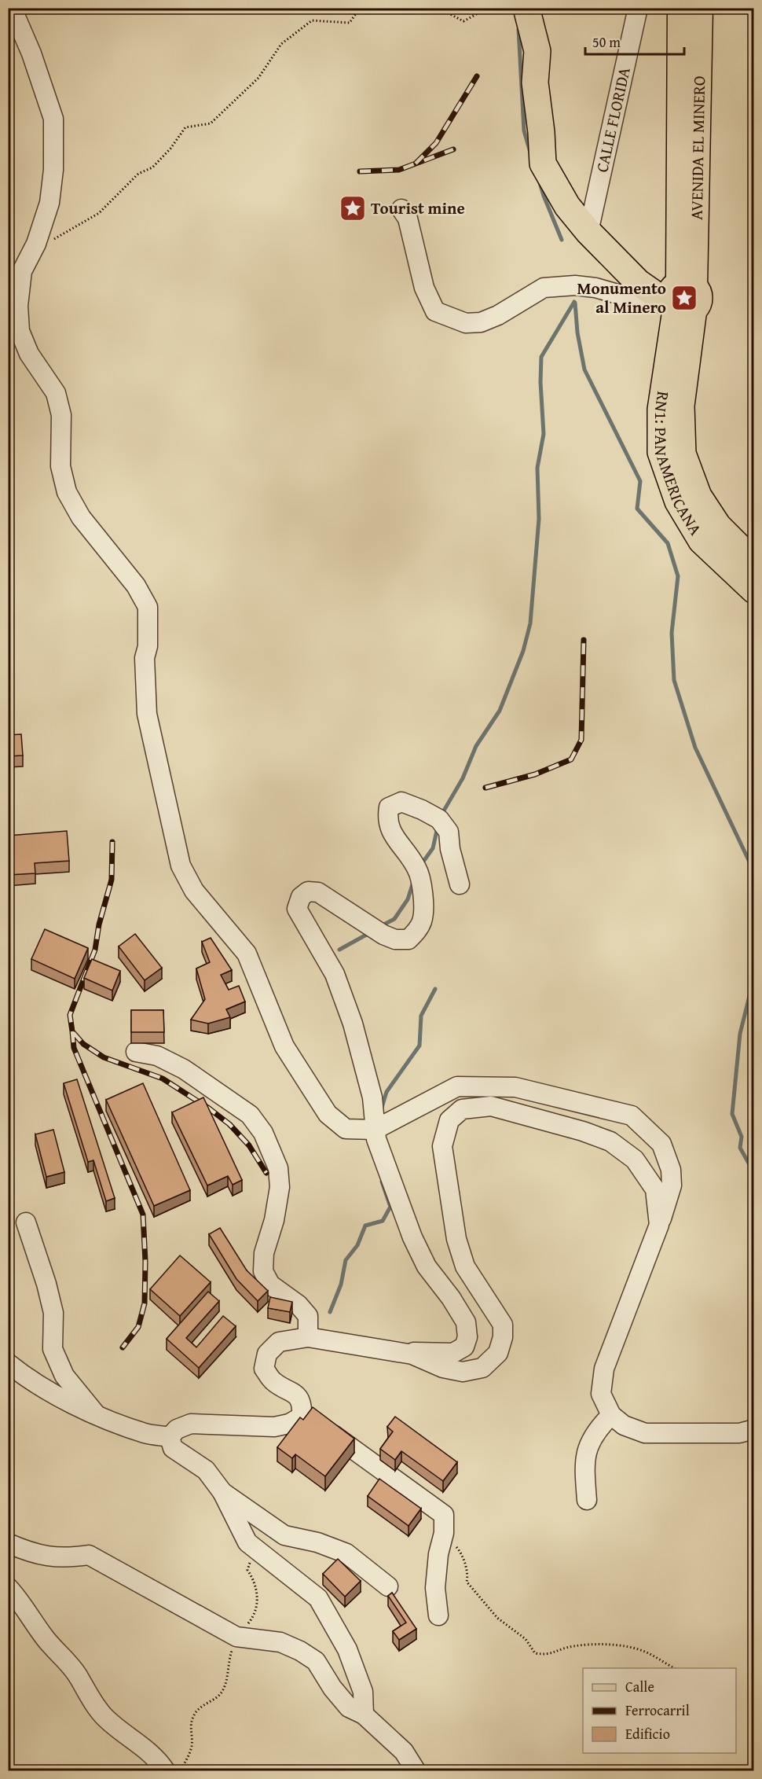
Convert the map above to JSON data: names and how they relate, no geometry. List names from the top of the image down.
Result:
{
  "streets": {
    "highway": ["RN1: PANAMERICANA"],
    "main road": ["AVENIDA EL MINERO"],
    "street": ["CALLE FLORIDA"]
  },
  "crossings": [
    ["AVENIDA EL MINERO", "RN1: PANAMERICANA"]
  ],
  "places": {
    "place": ["Tourist mine", "Monumento al Minero"]
  },
  "legend": ["Calle", "Ferrocarril", "Edificio"],
  "scale_bar": "50 m"
}
